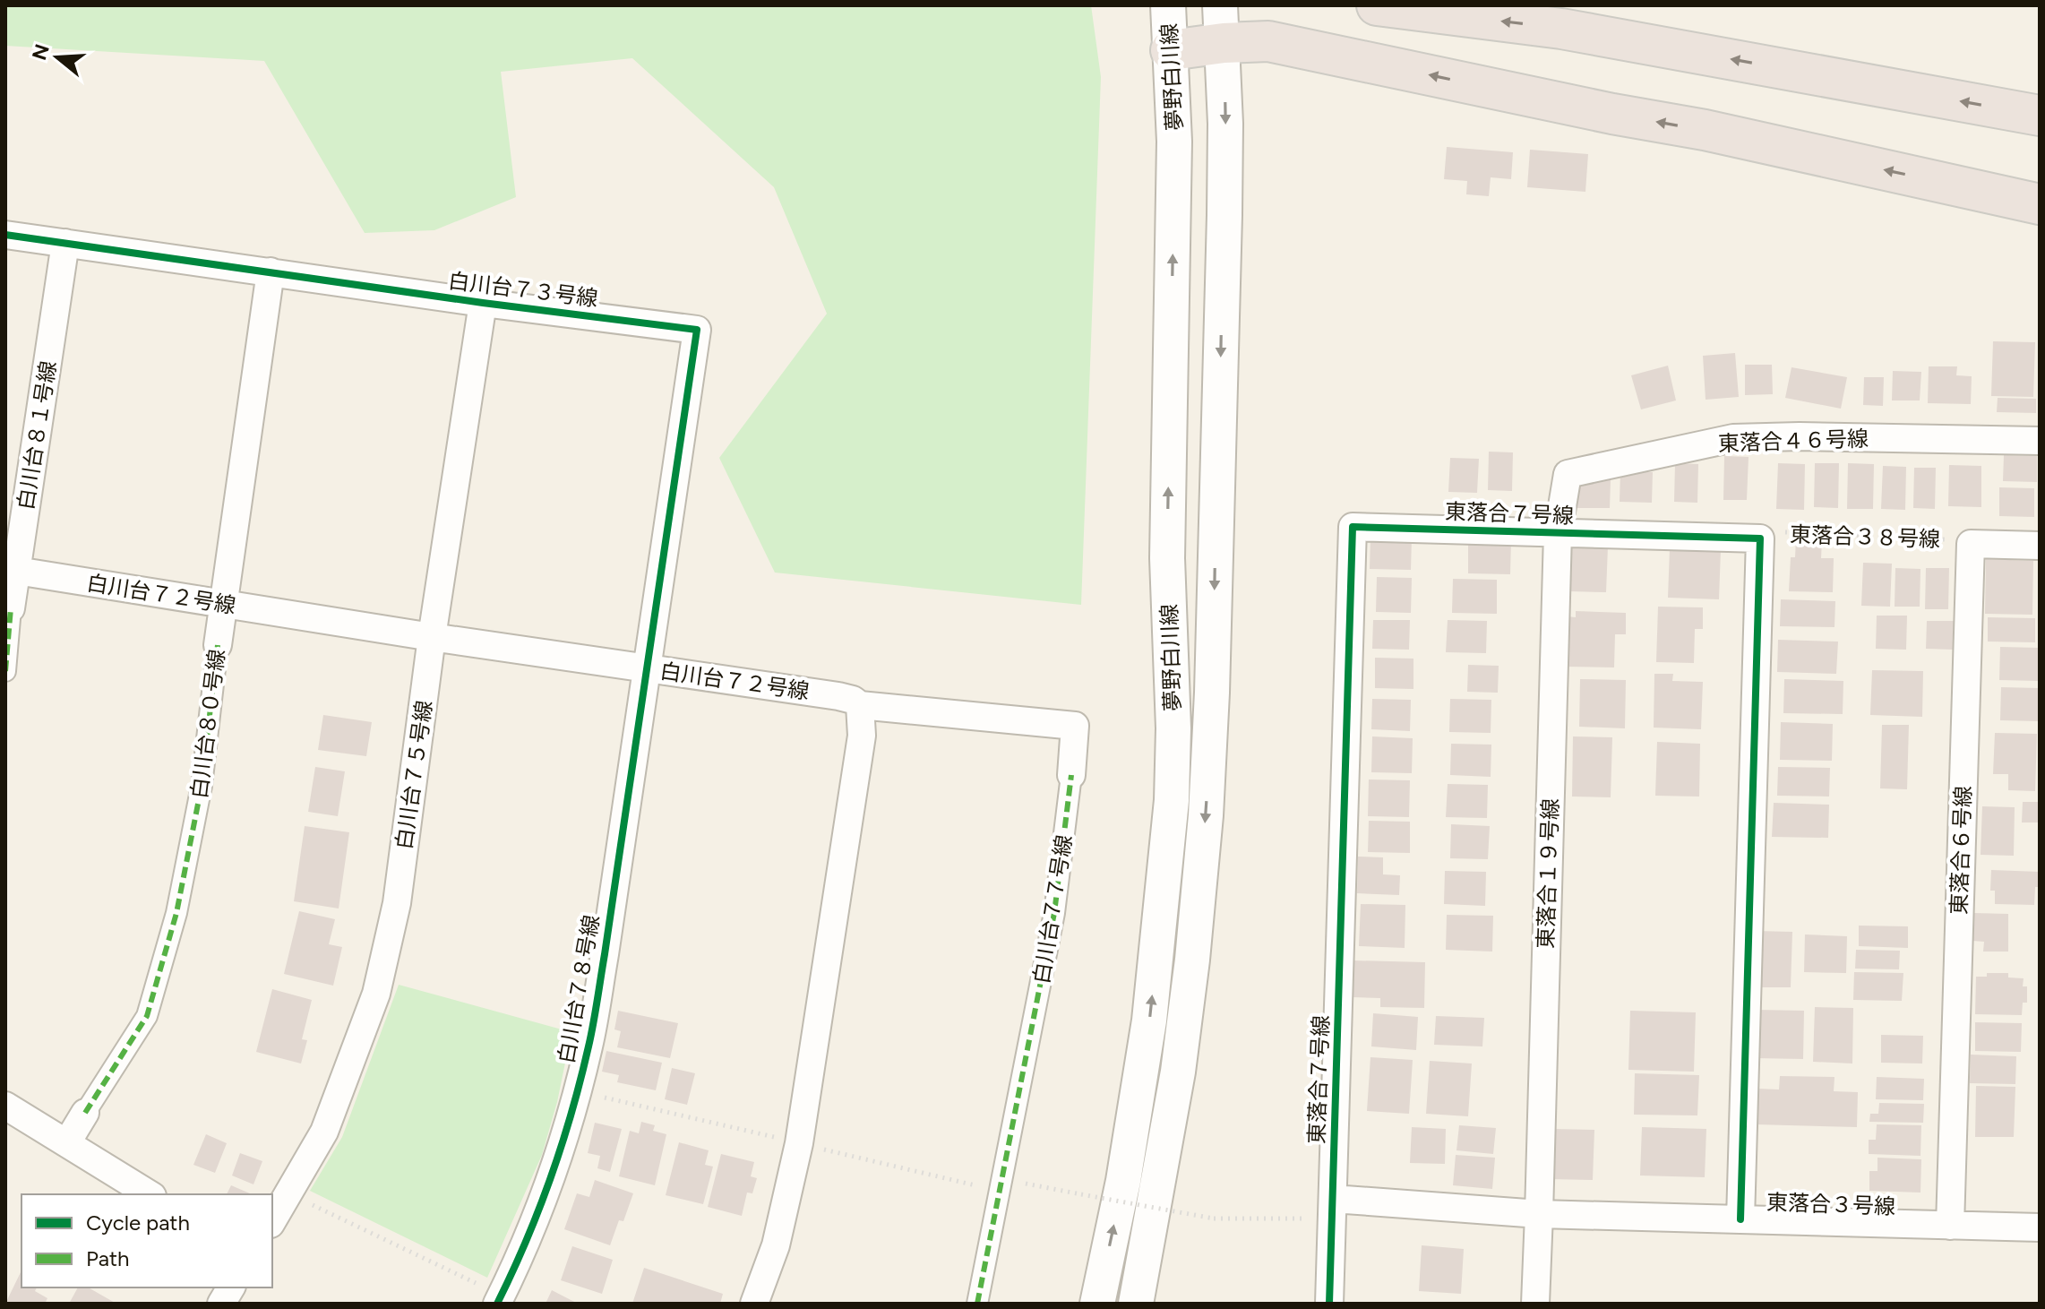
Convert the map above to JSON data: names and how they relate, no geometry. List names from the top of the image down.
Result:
{
  "streets": {
    "street": [
      "夢野白川線",
      "白川台７３号線",
      "白川台８１号線",
      "東落合４６号線",
      "東落合７号線",
      "白川台７２号線",
      "白川台８０号線",
      "白川台７５号線",
      "東落合６号線",
      "東落合１９号線",
      "白川台７７号線",
      "白川台７８号線",
      "東落合３号線"
    ],
    "path": ["東落合３８号線"]
  },
  "crossings": [
    ["白川台７３号線", "白川台８１号線"],
    ["白川台７３号線", "白川台７２号線"],
    ["白川台７３号線", "白川台８０号線"],
    ["白川台７３号線", "白川台７５号線"],
    ["白川台７３号線", "白川台７８号線"],
    ["白川台８１号線", "白川台７２号線"],
    ["東落合４６号線", "東落合７号線"],
    ["東落合４６号線", "東落合１９号線"],
    ["東落合７号線", "東落合３８号線"],
    ["東落合７号線", "東落合１９号線"],
    ["東落合７号線", "東落合３号線"],
    ["東落合３８号線", "東落合６号線"],
    ["白川台７２号線", "白川台８０号線"],
    ["白川台７２号線", "白川台７５号線"],
    ["白川台７２号線", "白川台７７号線"],
    ["白川台７２号線", "白川台７８号線"],
    ["東落合６号線", "東落合３号線"],
    ["東落合１９号線", "東落合３号線"]
  ],
  "legend": ["Cycle path", "Path"],
  "north": "left"
}
